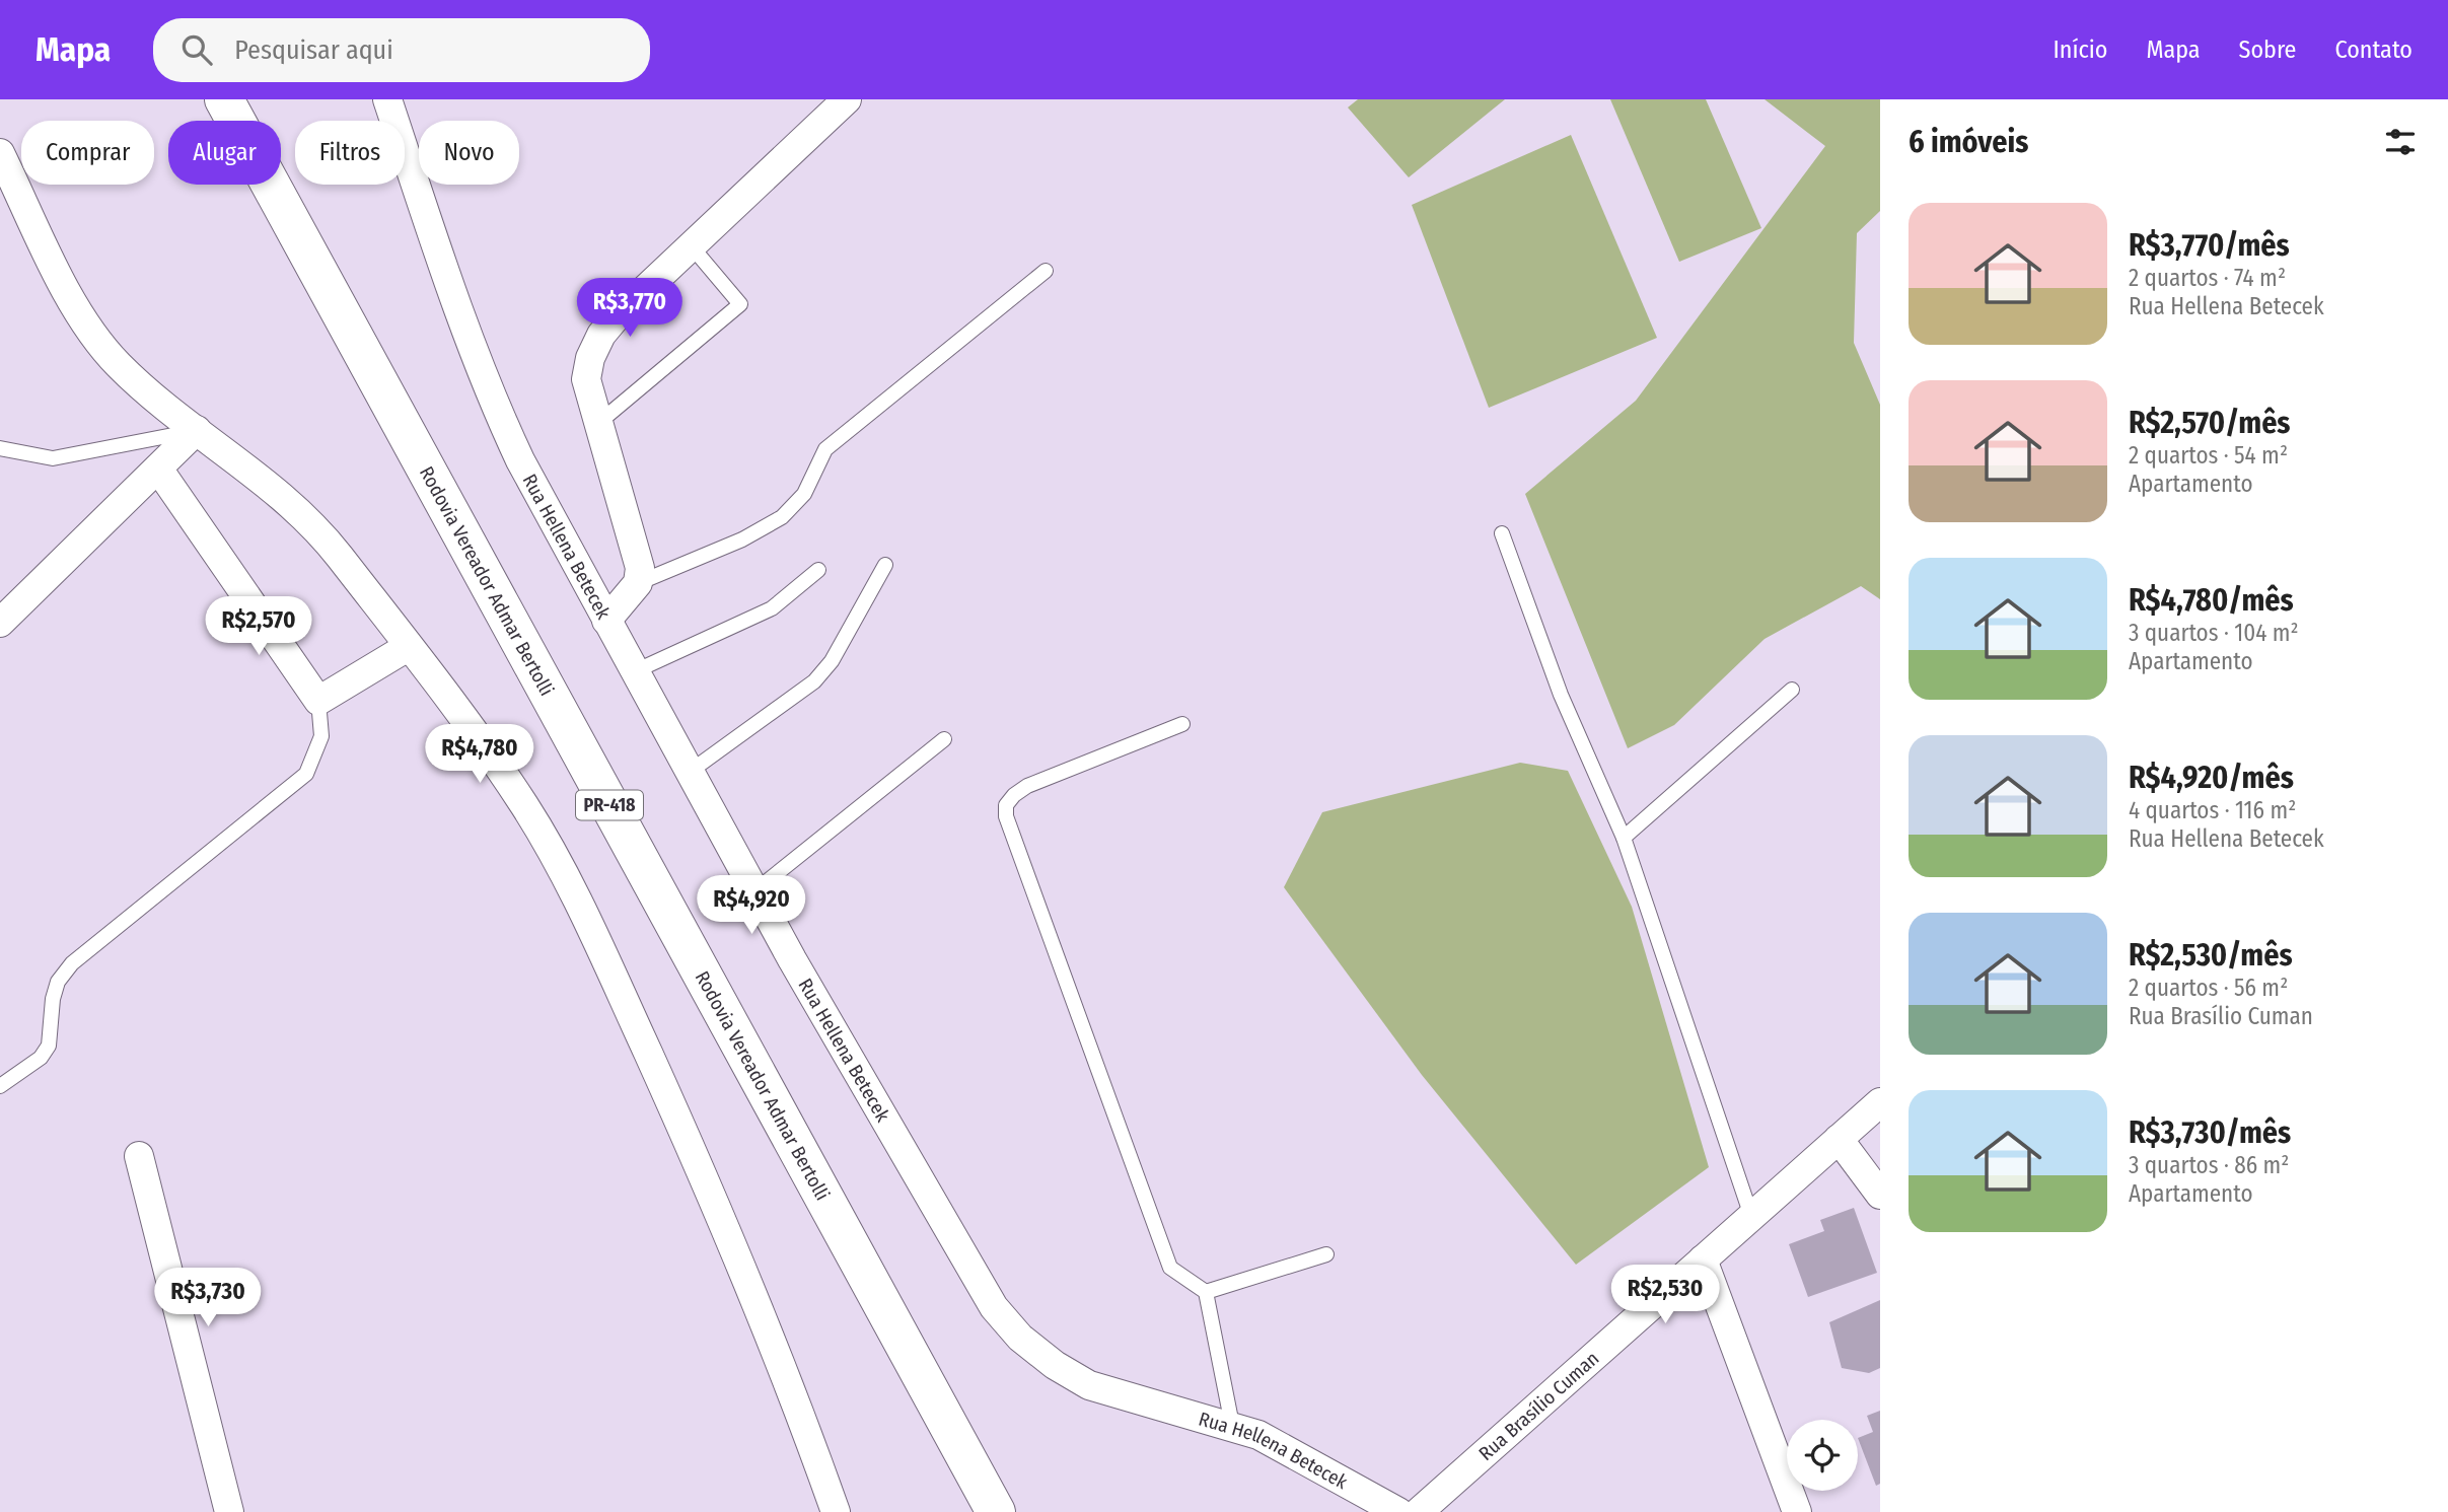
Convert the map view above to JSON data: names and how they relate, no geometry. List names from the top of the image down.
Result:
{
  "streets": {
    "highway": ["Rodovia Vereador Admar Bertolli", "PR-418"],
    "street": ["Rua Hellena Betecek", "Rua Brasílio Cuman"]
  },
  "page": {
    "header": "Mapa",
    "search": "Pesquisar aqui",
    "nav": [
      "Início",
      "Mapa",
      "Sobre",
      "Contato"
    ],
    "heading": "6 imóveis",
    "chip": [
      "Comprar",
      "Alugar",
      "Filtros",
      "Novo"
    ],
    "list": [
      {
        "name": "R$3,770/mês",
        "note": "2 quartos · 74 m² · Rua Hellena Betecek"
      },
      {
        "name": "R$2,570/mês",
        "note": "2 quartos · 54 m² · Apartamento"
      },
      {
        "name": "R$4,780/mês",
        "note": "3 quartos · 104 m² · Apartamento"
      },
      {
        "name": "R$4,920/mês",
        "note": "4 quartos · 116 m² · Rua Hellena Betecek"
      },
      {
        "name": "R$2,530/mês",
        "note": "2 quartos · 56 m² · Rua Brasílio Cuman"
      },
      {
        "name": "R$3,730/mês",
        "note": "3 quartos · 86 m² · Apartamento"
      }
    ],
    "price": [
      "R$3,770",
      "R$2,570",
      "R$4,780",
      "R$4,920",
      "R$2,530",
      "R$3,730"
    ]
  }
}
